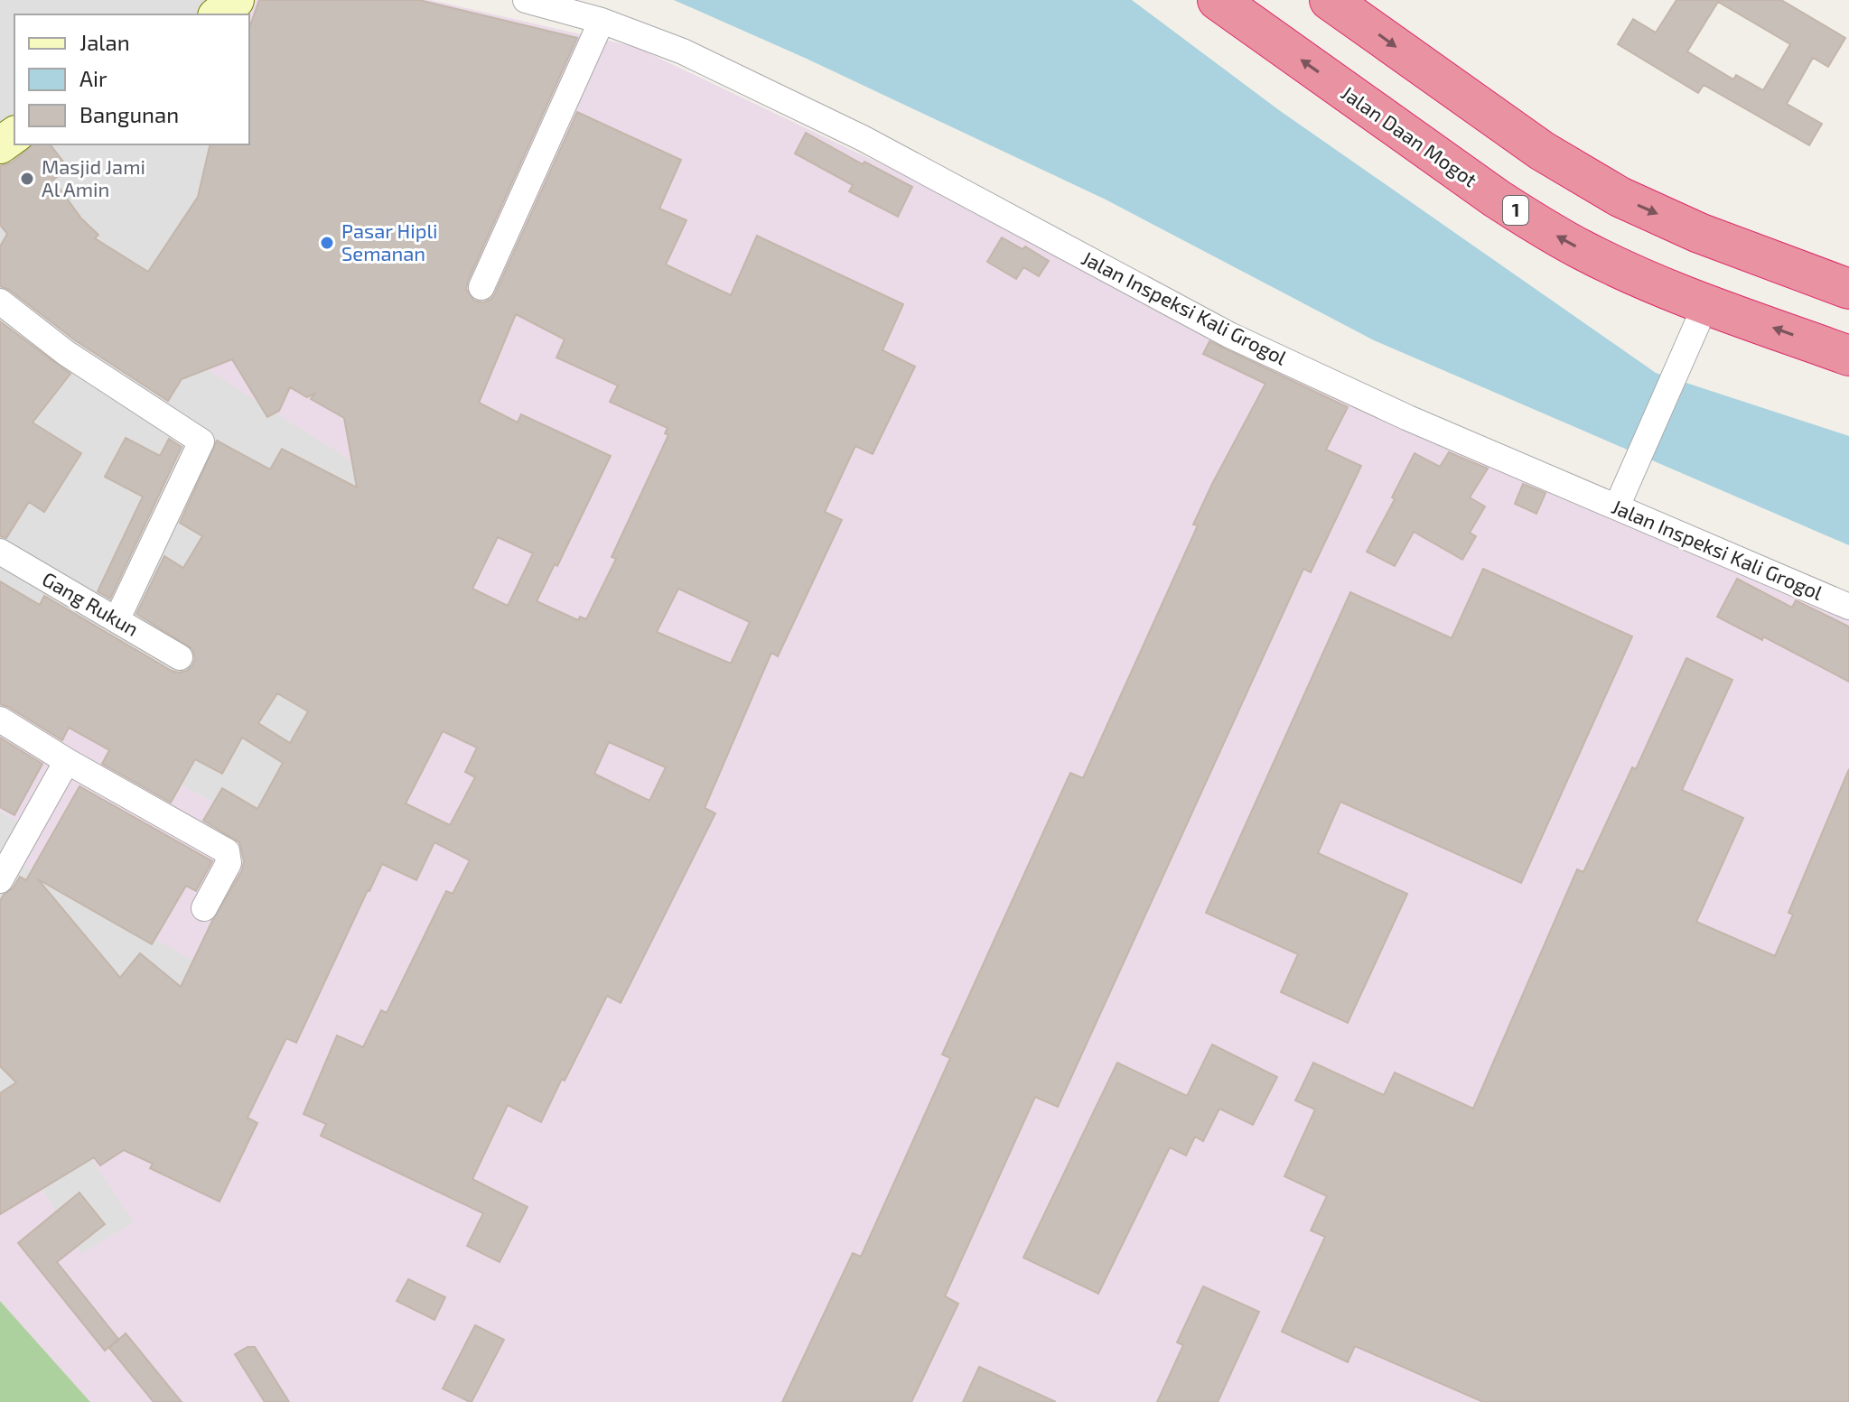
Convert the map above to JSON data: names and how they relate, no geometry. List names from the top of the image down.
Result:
{
  "streets": {
    "highway": ["Jalan Daan Mogot", "1"],
    "street": ["Jalan Inspeksi Kali Grogol", "Gang Rukun"]
  },
  "places": ["Masjid Jami Al Amin", "Pasar Hipli Semanan"],
  "legend": ["Jalan", "Air", "Bangunan"]
}
